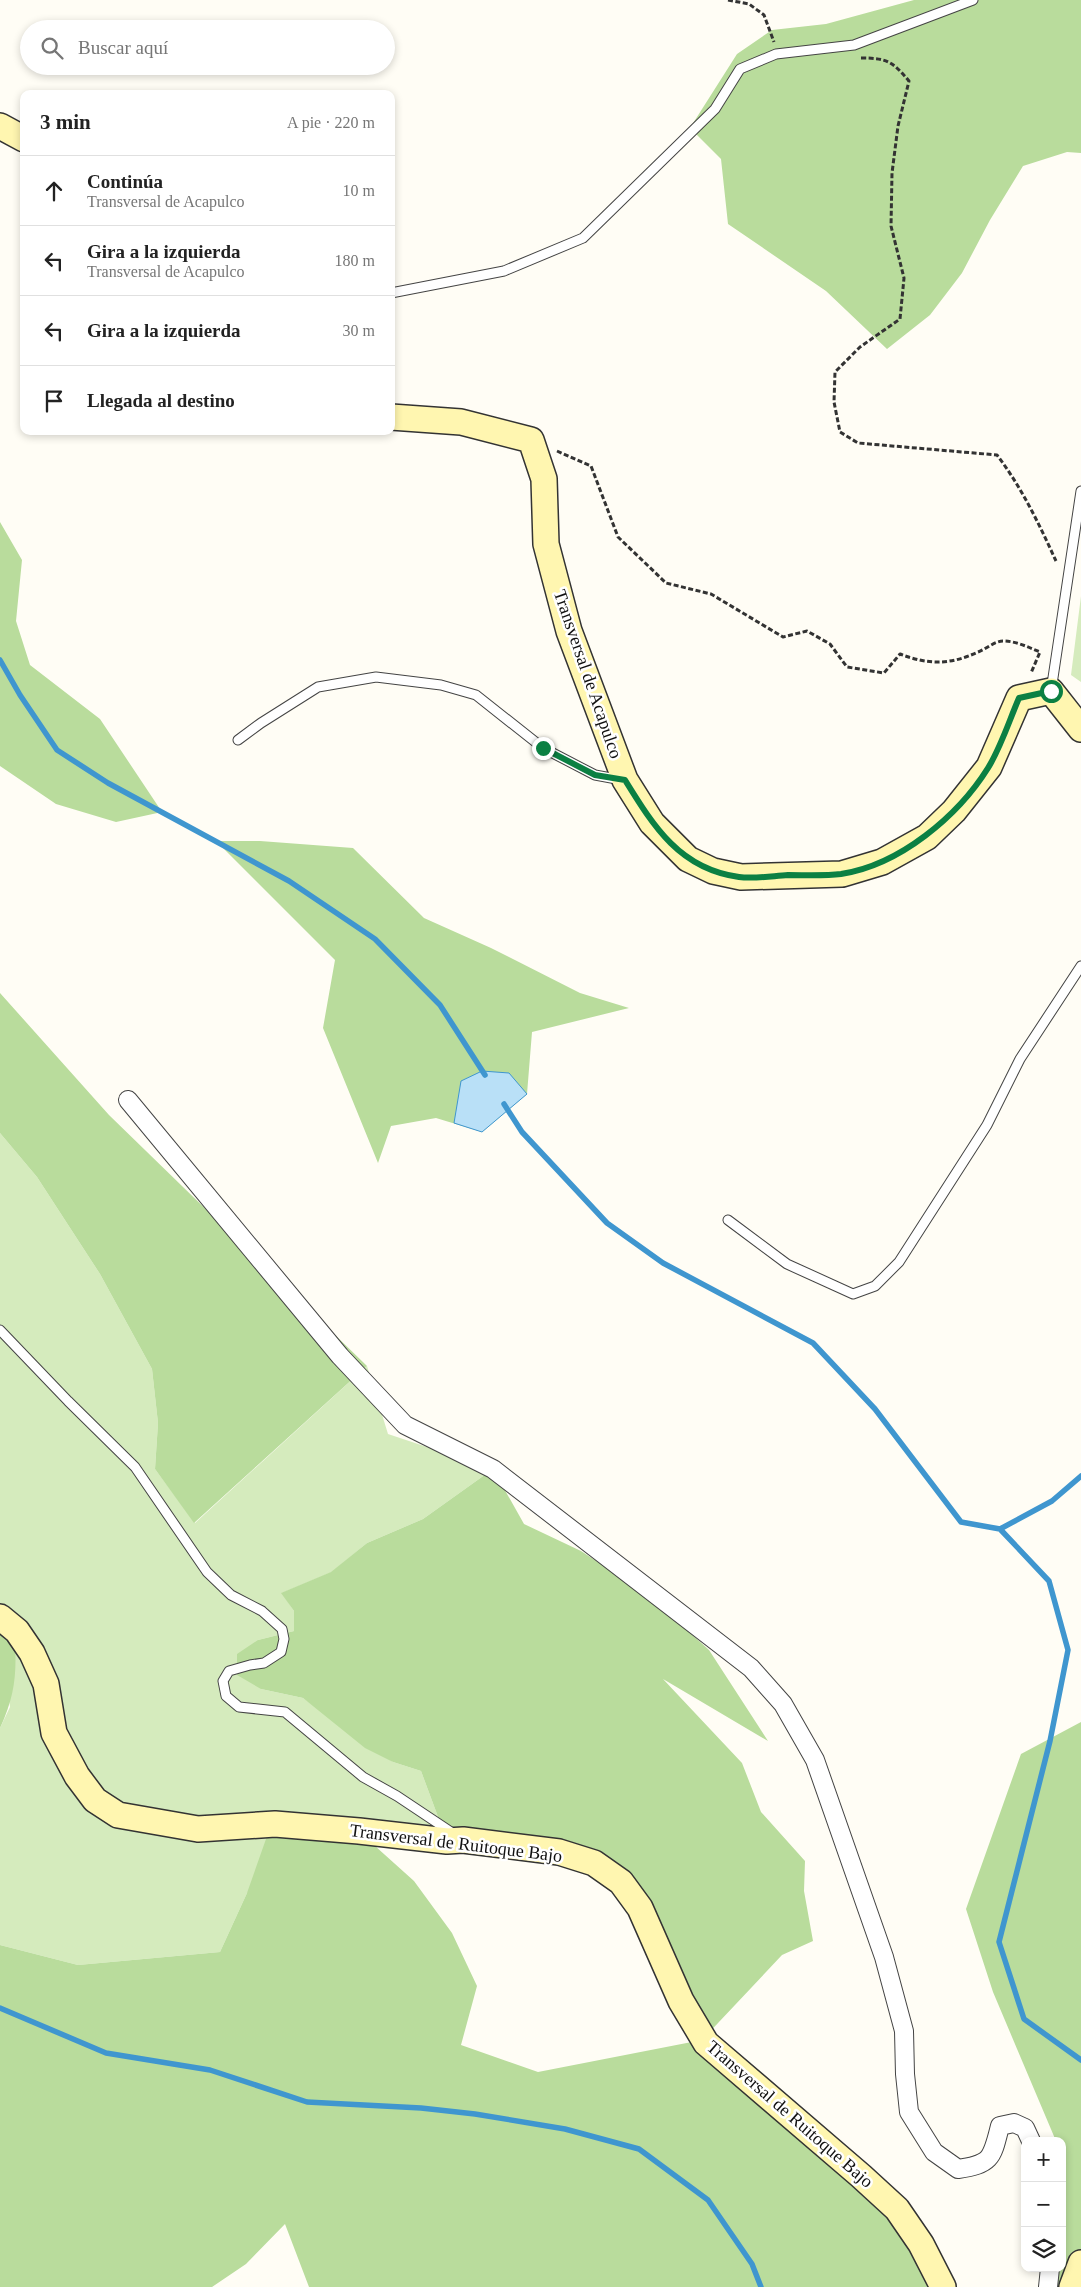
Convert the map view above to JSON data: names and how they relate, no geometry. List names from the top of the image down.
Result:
{
  "streets": {
    "street": ["Transversal de Acapulco", "Transversal de Ruitoque Bajo"]
  },
  "page": {
    "search": "Buscar aquí",
    "heading": ["3 min", "A pie · 220 m"],
    "list": [
      ["Continúa", "Transversal de Acapulco", "10 m"],
      ["Gira a la izquierda", "Transversal de Acapulco", "180 m"],
      ["Gira a la izquierda", "30 m"],
      "Llegada al destino"
    ],
    "map_buttons": ["+", "−"]
  }
}
